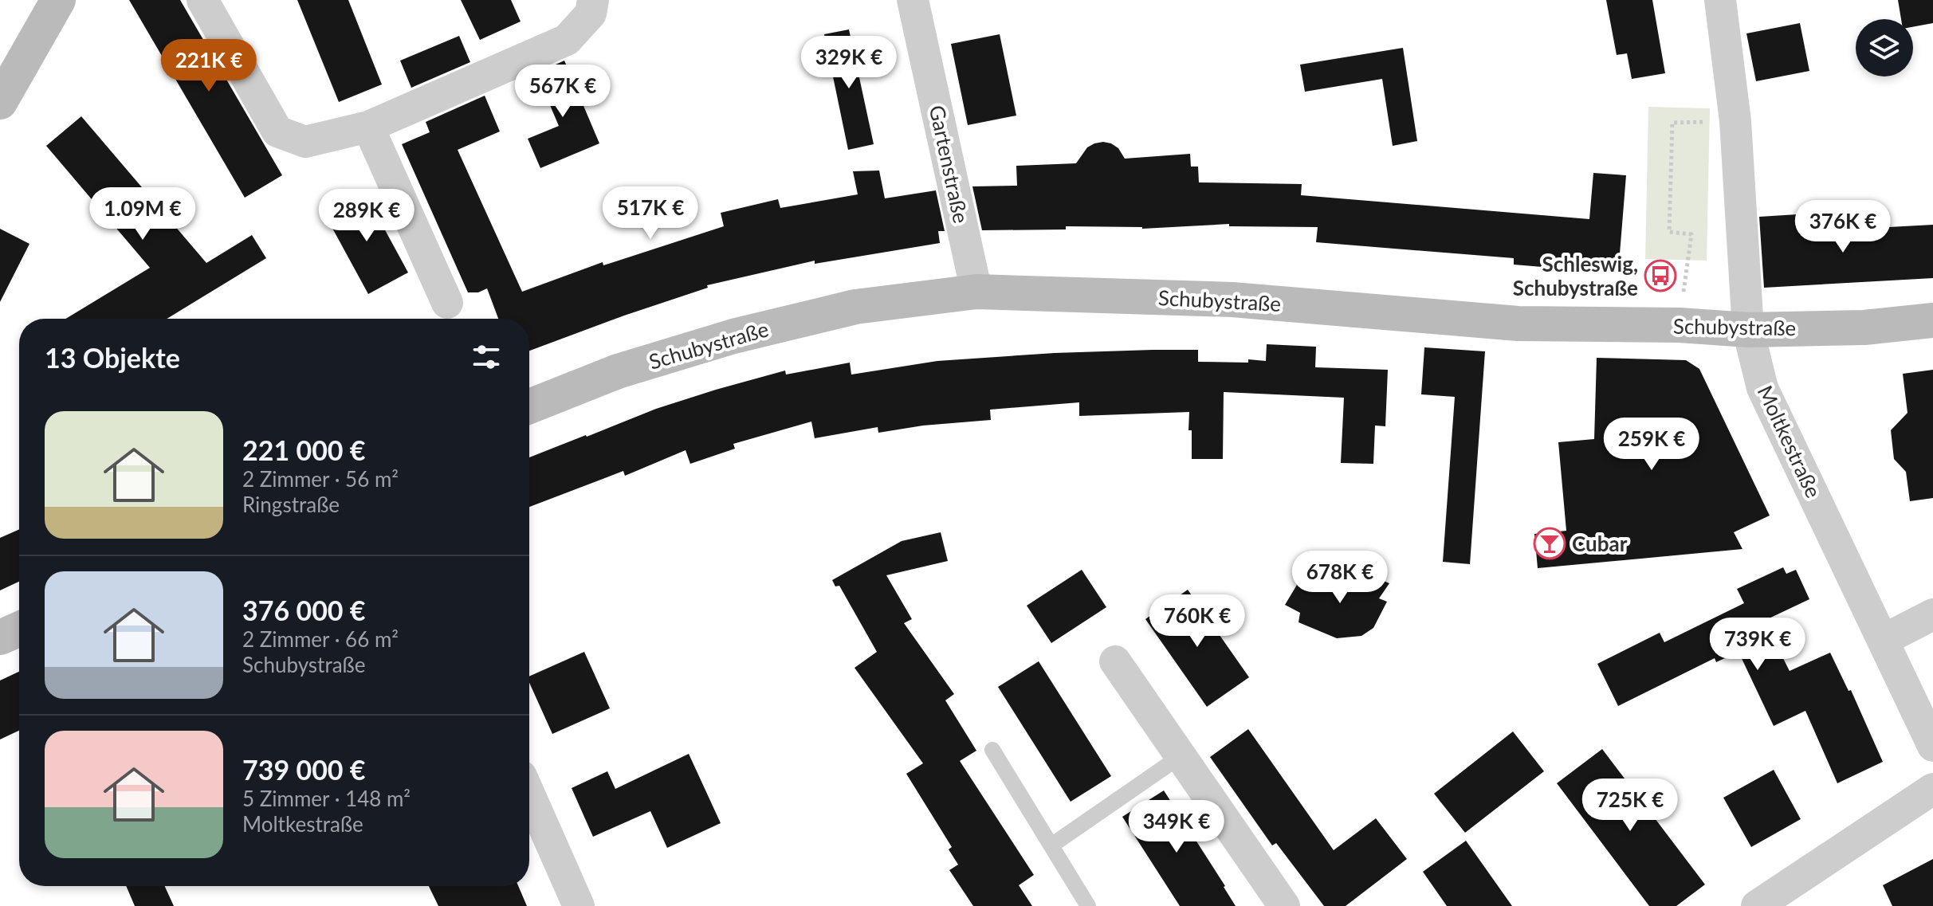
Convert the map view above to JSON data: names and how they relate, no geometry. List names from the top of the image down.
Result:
{
  "streets": {
    "street": ["Gartenstraße", "Schubystraße", "Moltkestraße"]
  },
  "crossings": [
    ["Gartenstraße", "Schubystraße"],
    ["Schubystraße", "Moltkestraße"]
  ],
  "places": {
    "bus stop": ["Schleswig, Schubystraße"],
    "bar": ["Cubar"]
  },
  "page": {
    "price": [
      "329K €",
      "221K €",
      "567K €",
      "517K €",
      "1.09M €",
      "289K €",
      "376K €",
      "259K €",
      "678K €",
      "760K €",
      "739K €",
      "725K €",
      "349K €"
    ],
    "heading": "13 Objekte",
    "list": [
      {
        "name": "221 000 €",
        "note": "2 Zimmer · 56 m² · Ringstraße"
      },
      {
        "name": "376 000 €",
        "note": "2 Zimmer · 66 m² · Schubystraße"
      },
      {
        "name": "739 000 €",
        "note": "5 Zimmer · 148 m² · Moltkestraße"
      }
    ]
  }
}
